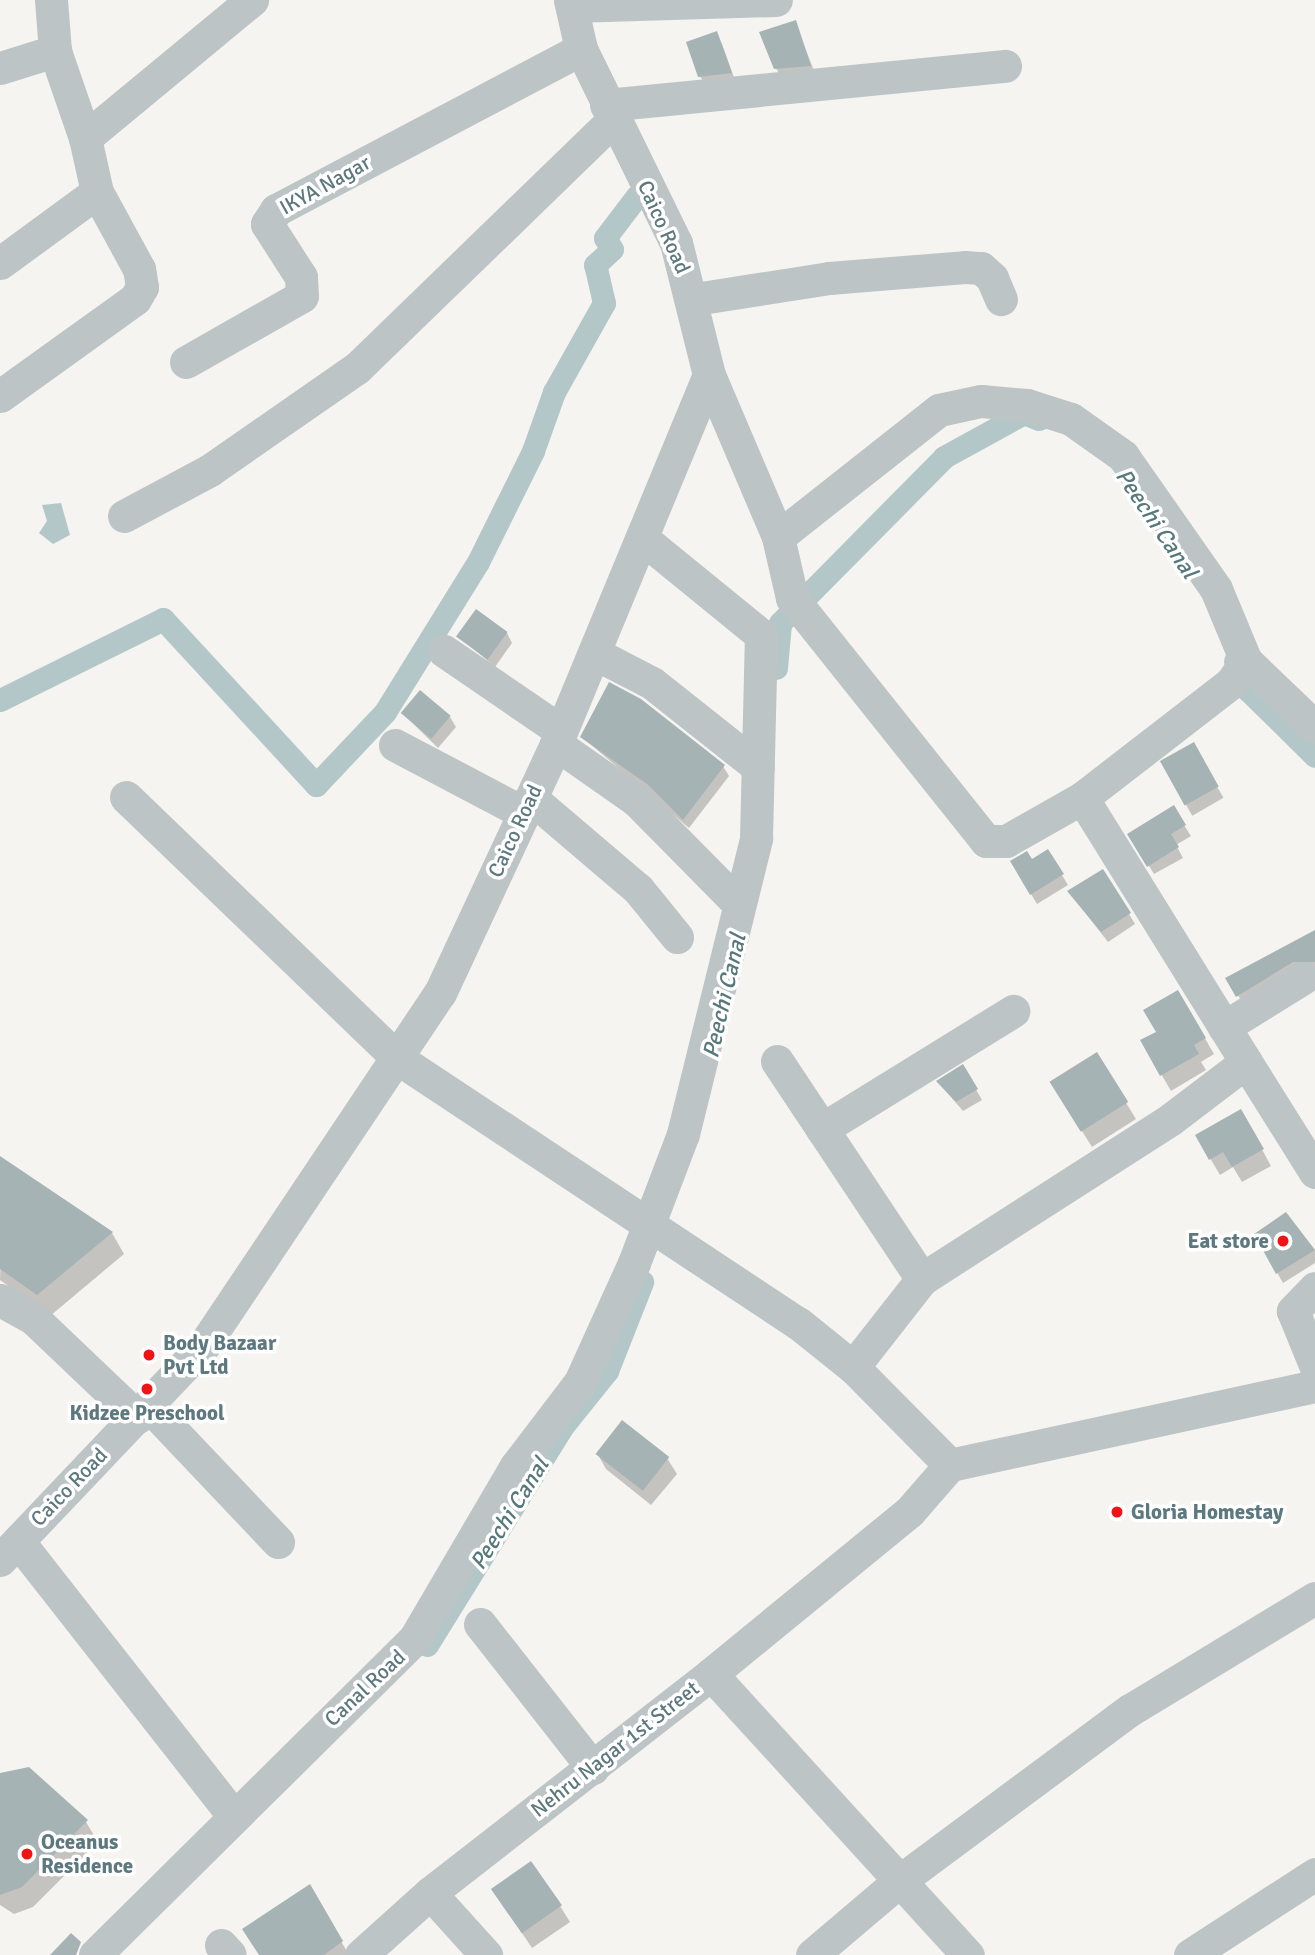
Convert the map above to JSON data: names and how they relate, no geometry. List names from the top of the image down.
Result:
{
  "streets": {
    "street": [
      "IKYA Nagar",
      "Caico Road",
      "Canal Road",
      "Nehru Nagar 1st Street"
    ]
  },
  "crossings": [
    ["IKYA Nagar", "Caico Road"]
  ],
  "water": ["Peechi Canal"],
  "places": [
    "Eat store",
    "Body Bazaar Pvt Ltd",
    "Kidzee Preschool",
    "Gloria Homestay",
    "Oceanus Residence"
  ]
}
